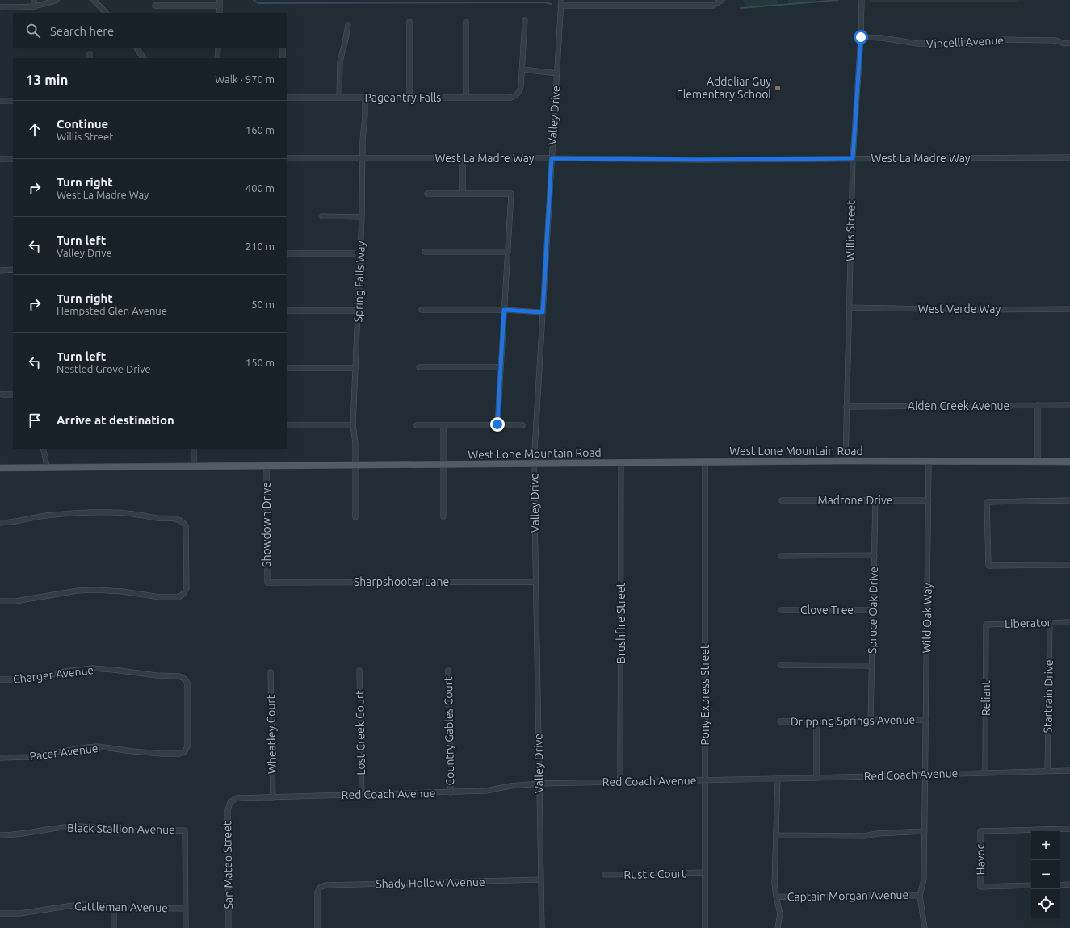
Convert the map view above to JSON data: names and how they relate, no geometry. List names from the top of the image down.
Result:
{
  "streets": {
    "main road": ["West Lone Mountain Road"],
    "street": [
      "Vincelli Avenue",
      "Pageantry Falls",
      "Valley Drive",
      "West La Madre Way",
      "Willis Street",
      "Spring Falls Way",
      "West Verde Way",
      "Aiden Creek Avenue",
      "Madrone Drive",
      "Showdown Drive",
      "Sharpshooter Lane",
      "Clove Tree",
      "Spruce Oak Drive",
      "Wild Oak Way",
      "Brushfire Street",
      "Liberator",
      "Charger Avenue",
      "Pony Express Street",
      "Startrain Drive",
      "Reliant",
      "Dripping Springs Avenue",
      "Country Gables Court",
      "Lost Creek Court",
      "Wheatley Court",
      "Pacer Avenue",
      "Red Coach Avenue",
      "Black Stallion Avenue",
      "Havoc",
      "San Mateo Street",
      "Rustic Court",
      "Shady Hollow Avenue",
      "Captain Morgan Avenue",
      "Cattleman Avenue"
    ]
  },
  "crossings": [
    ["Vincelli Avenue", "Willis Street"],
    ["Pageantry Falls", "Spring Falls Way"],
    ["Valley Drive", "West La Madre Way"],
    ["Valley Drive", "West Lone Mountain Road"],
    ["Valley Drive", "Sharpshooter Lane"],
    ["Valley Drive", "Red Coach Avenue"],
    ["Valley Drive", "Shady Hollow Avenue"],
    ["West La Madre Way", "Willis Street"],
    ["West La Madre Way", "Spring Falls Way"],
    ["Willis Street", "West Verde Way"],
    ["Willis Street", "Aiden Creek Avenue"],
    ["Willis Street", "West Lone Mountain Road"],
    ["Spring Falls Way", "West Lone Mountain Road"],
    ["West Lone Mountain Road", "Showdown Drive"],
    ["West Lone Mountain Road", "Wild Oak Way"],
    ["West Lone Mountain Road", "Brushfire Street"],
    ["West Lone Mountain Road", "Pony Express Street"],
    ["Madrone Drive", "Spruce Oak Drive"],
    ["Madrone Drive", "Wild Oak Way"],
    ["Showdown Drive", "Sharpshooter Lane"],
    ["Clove Tree", "Spruce Oak Drive"],
    ["Spruce Oak Drive", "Dripping Springs Avenue"],
    ["Wild Oak Way", "Dripping Springs Avenue"],
    ["Wild Oak Way", "Red Coach Avenue"],
    ["Wild Oak Way", "Captain Morgan Avenue"],
    ["Brushfire Street", "Red Coach Avenue"],
    ["Liberator", "Startrain Drive"],
    ["Liberator", "Reliant"],
    ["Charger Avenue", "Pacer Avenue"],
    ["Pony Express Street", "Red Coach Avenue"],
    ["Pony Express Street", "Rustic Court"],
    ["Startrain Drive", "Red Coach Avenue"],
    ["Reliant", "Red Coach Avenue"],
    ["Country Gables Court", "Red Coach Avenue"],
    ["Lost Creek Court", "Red Coach Avenue"],
    ["Wheatley Court", "Red Coach Avenue"],
    ["Red Coach Avenue", "San Mateo Street"],
    ["Black Stallion Avenue", "Cattleman Avenue"]
  ],
  "places": ["Addeliar Guy Elementary School"],
  "page": {
    "search": "Search here",
    "heading": ["13 min", "Walk · 970 m"],
    "list": [
      ["Continue", "Willis Street", "160 m"],
      ["Turn right", "West La Madre Way", "400 m"],
      ["Turn left", "Valley Drive", "210 m"],
      ["Turn right", "Hempsted Glen Avenue", "50 m"],
      ["Turn left", "Nestled Grove Drive", "150 m"],
      "Arrive at destination"
    ],
    "map_buttons": ["+", "−"]
  }
}
